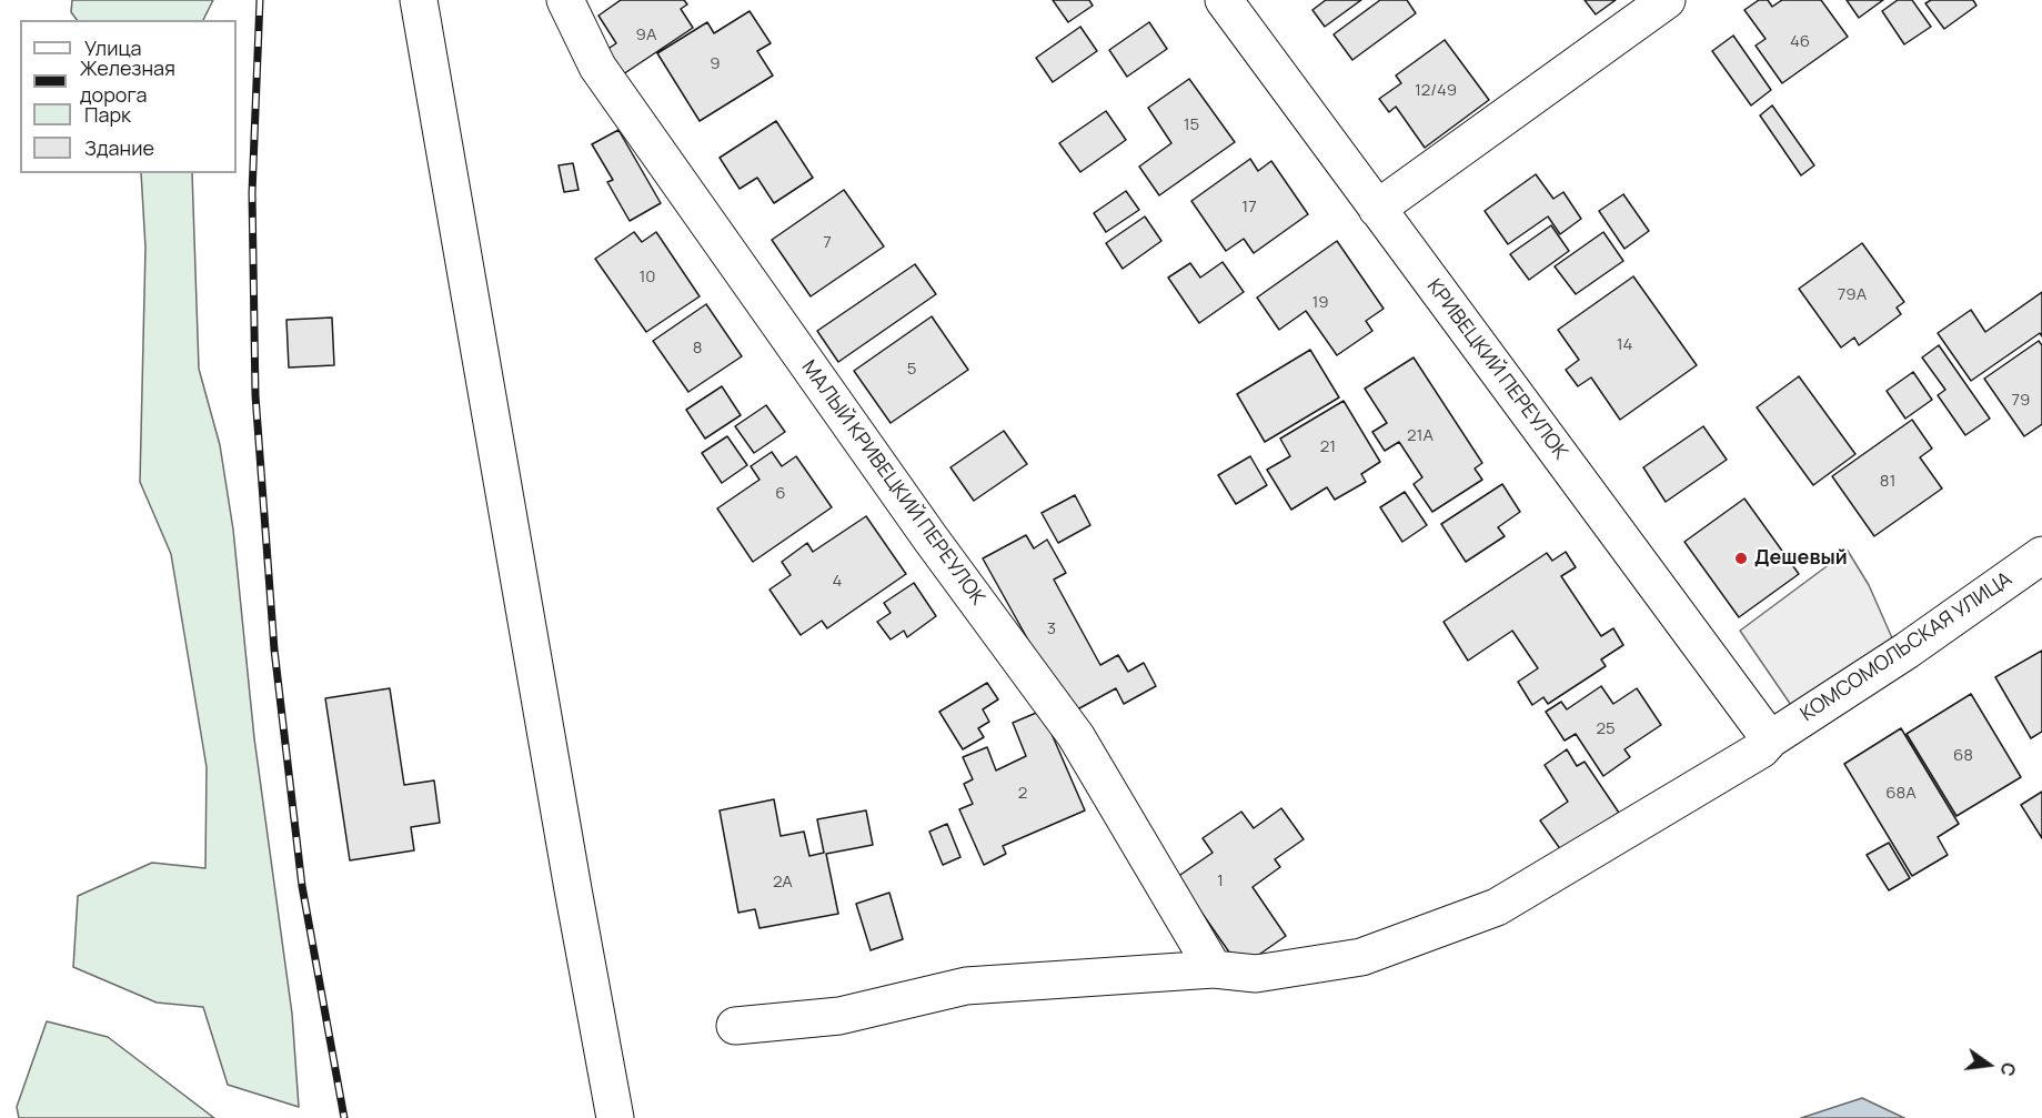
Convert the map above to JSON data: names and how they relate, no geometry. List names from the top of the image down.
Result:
{
  "streets": {
    "street": ["КРИВЕЦКИЙ ПЕРЕУЛОК", "МАЛЫЙ КРИВЕЦКИЙ ПЕРЕУЛОК", "КОМСОМОЛЬСКАЯ УЛИЦА"]
  },
  "crossings": [
    ["КРИВЕЦКИЙ ПЕРЕУЛОК", "КОМСОМОЛЬСКАЯ УЛИЦА"],
    ["МАЛЫЙ КРИВЕЦКИЙ ПЕРЕУЛОК", "КОМСОМОЛЬСКАЯ УЛИЦА"]
  ],
  "places": ["Дешевый"],
  "house_numbers": [
    "9А",
    "46",
    "9",
    "12/49",
    "15",
    "17",
    "7",
    "10",
    "79А",
    "19",
    "14",
    "8",
    "5",
    "79",
    "21А",
    "21",
    "81",
    "6",
    "4",
    "3",
    "25",
    "68",
    "2",
    "68А",
    "1",
    "2А"
  ],
  "legend": [
    "Улица",
    "Железная дорога",
    "Парк",
    "Здание"
  ],
  "north": "right"
}
